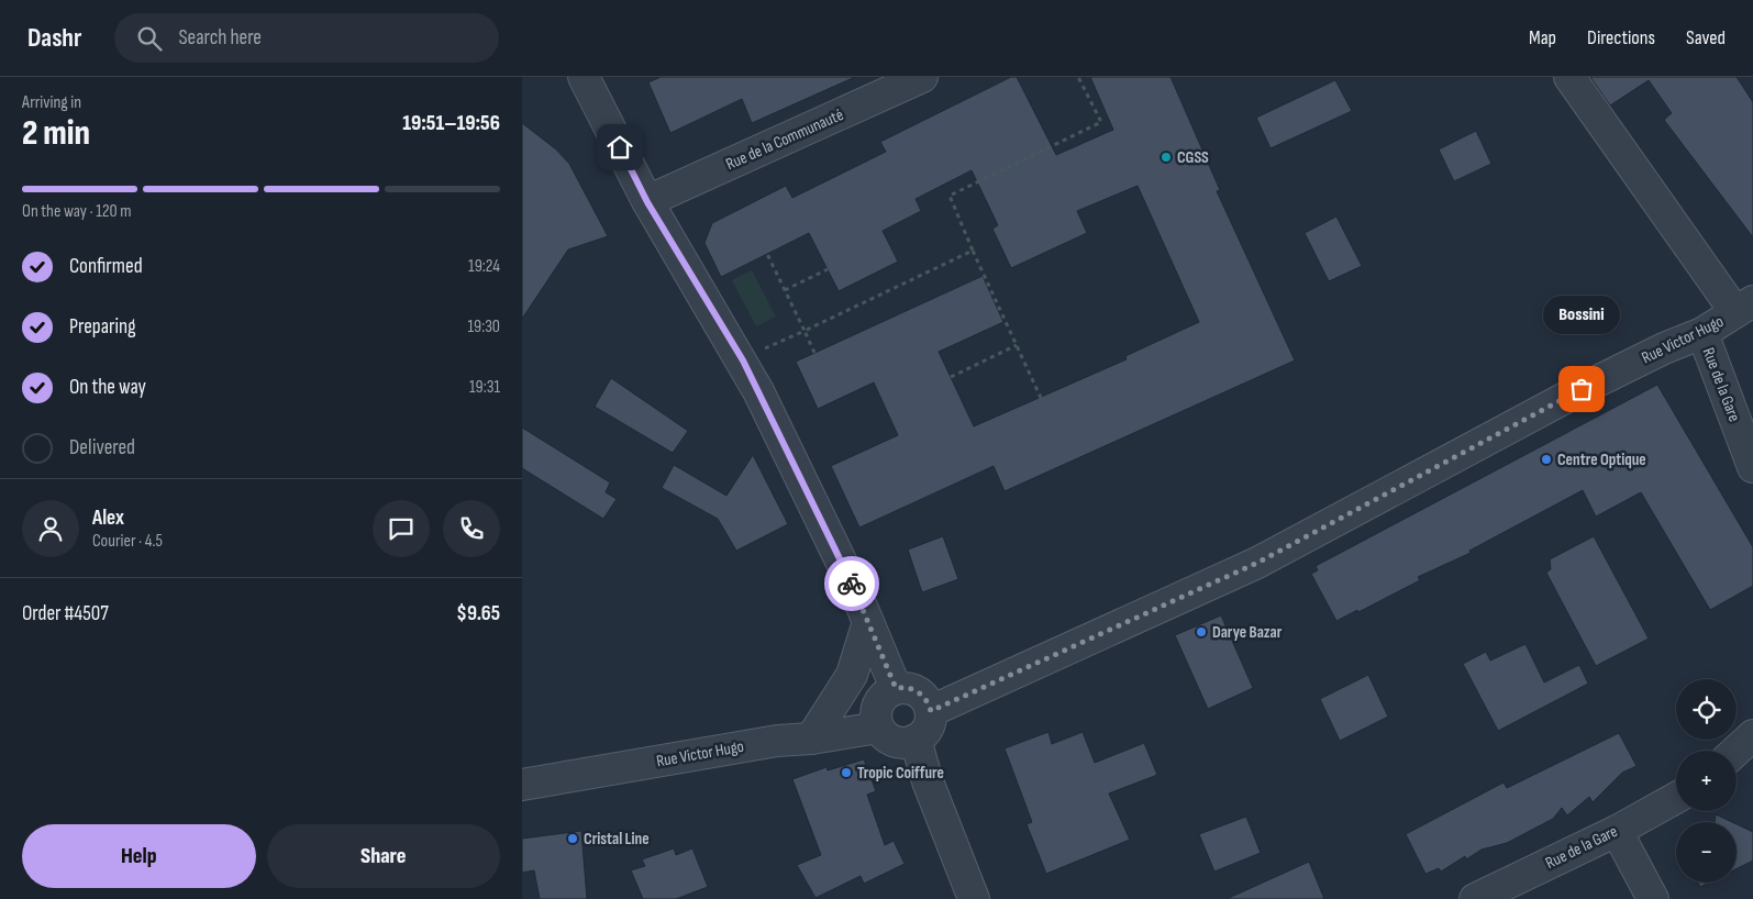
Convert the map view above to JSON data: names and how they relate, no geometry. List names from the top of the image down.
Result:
{
  "streets": {
    "street": ["Rue de la Communauté", "Rue Victor Hugo", "Rue de la Gare"]
  },
  "crossings": [
    ["Rue Victor Hugo", "Rue de la Gare"]
  ],
  "places": [
    "CGSS",
    "Bossini",
    "Centre Optique",
    "Darye Bazar",
    "Tropic Coiffure",
    "Cristal Line"
  ],
  "page": {
    "header": "Dashr",
    "search": "Search here",
    "nav": ["Map", "Directions", "Saved"],
    "heading": ["2 min", "Arriving in", "19:51–19:56"],
    "panel": [
      "Alex",
      "Courier · 4.5",
      "Order #4507",
      "$9.65"
    ],
    "bar": "On the way · 120 m",
    "list": [
      ["Confirmed", "19:24"],
      ["Preparing", "19:30"],
      ["On the way", "19:31"],
      "Delivered"
    ],
    "bubble": "Bossini",
    "map_buttons": ["+", "−"],
    "buttons": ["Help", "Share"]
  }
}
